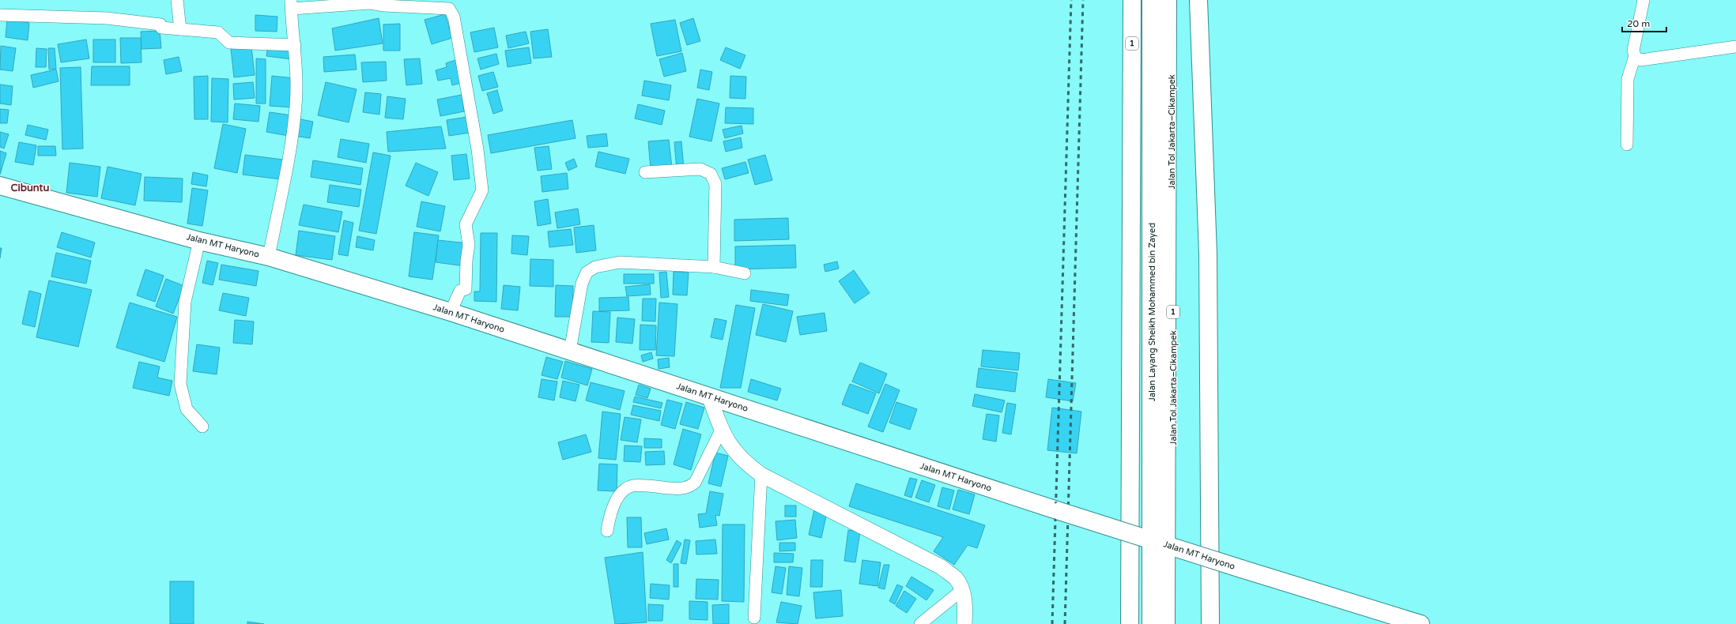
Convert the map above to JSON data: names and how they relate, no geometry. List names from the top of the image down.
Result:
{
  "streets": {
    "main road": [
      "1",
      "Jalan Tol Jakarta–Cikampek",
      "Jalan MT Haryono",
      "Jalan Layang Sheikh Mohammed bin Zayed"
    ]
  },
  "districts": ["Cibuntu"],
  "scale_bar": "20 m"
}
